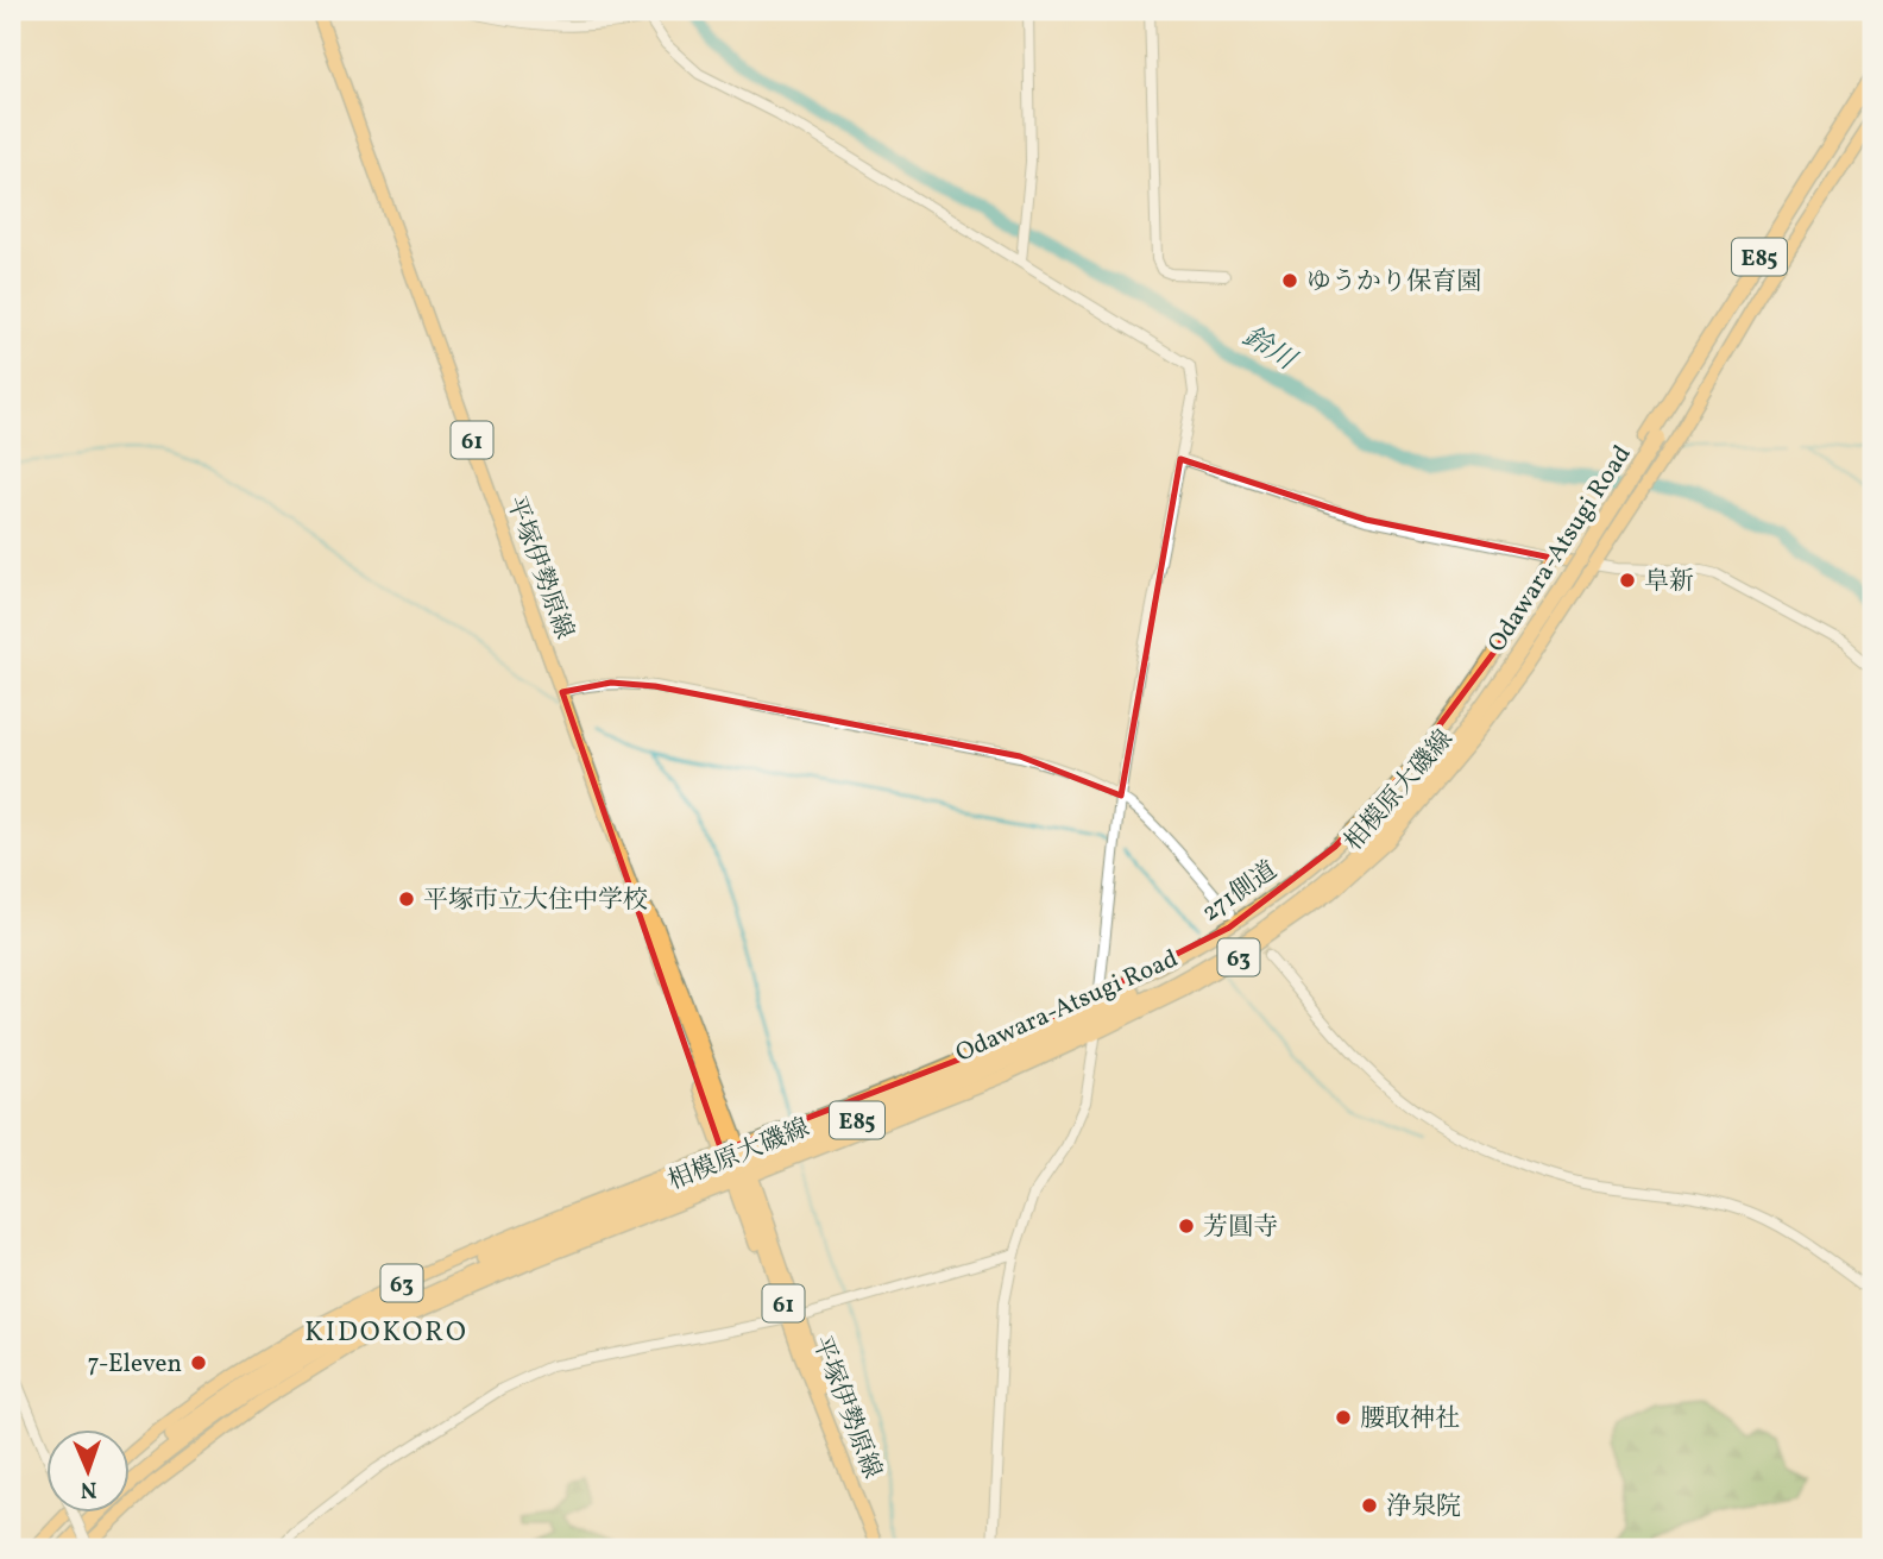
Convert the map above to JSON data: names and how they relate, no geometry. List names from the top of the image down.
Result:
{
  "streets": {
    "highway": ["E85", "Odawara-Atsugi Road"],
    "main road": [
      "61",
      "平塚伊勢原線",
      "相模原大磯線",
      "271側道",
      "63"
    ]
  },
  "crossings": [
    ["相模原大磯線", "271側道"],
    ["相模原大磯線", "63"]
  ],
  "districts": ["KIDOKORO"],
  "water": ["鈴川"],
  "places": [
    "ゆうかり保育園",
    "阜新",
    "平塚市立大住中学校",
    "芳圓寺",
    "7-Eleven",
    "腰取神社",
    "浄泉院"
  ],
  "north": "bottom"
}
